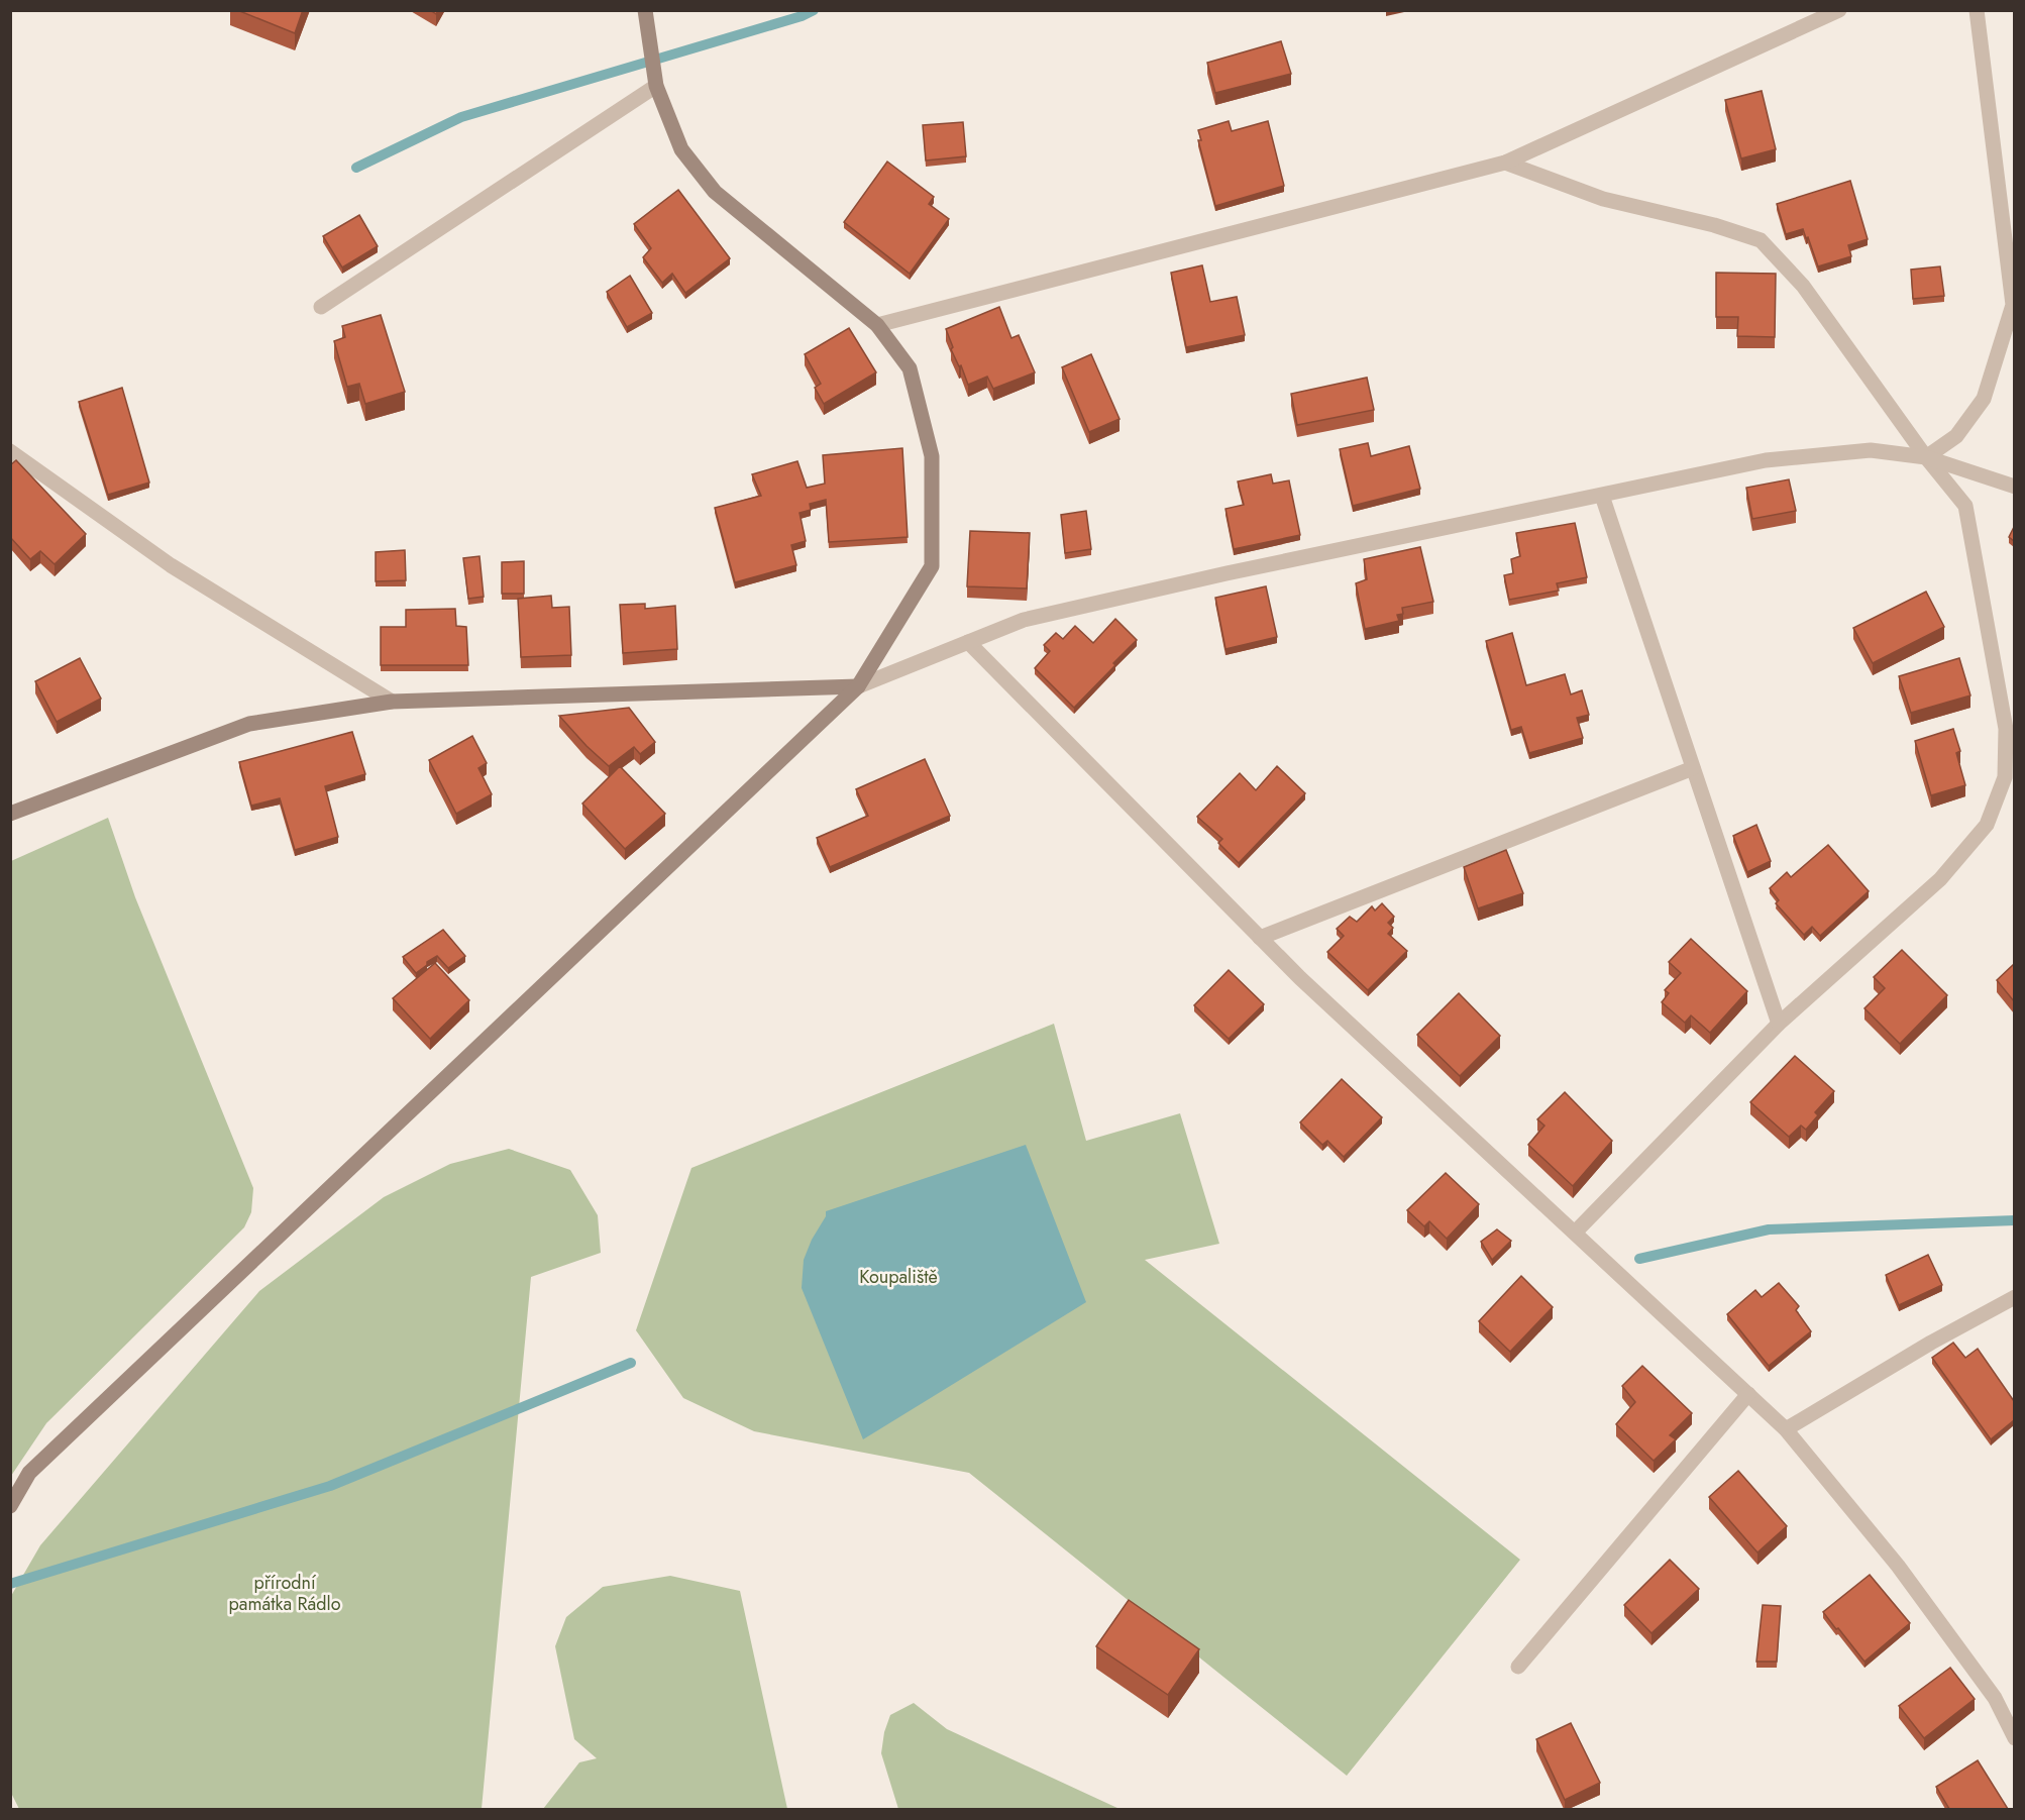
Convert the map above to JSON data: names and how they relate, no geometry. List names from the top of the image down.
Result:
{
  "parks": ["Koupaliště", "přírodní památka Rádlo"]
}
